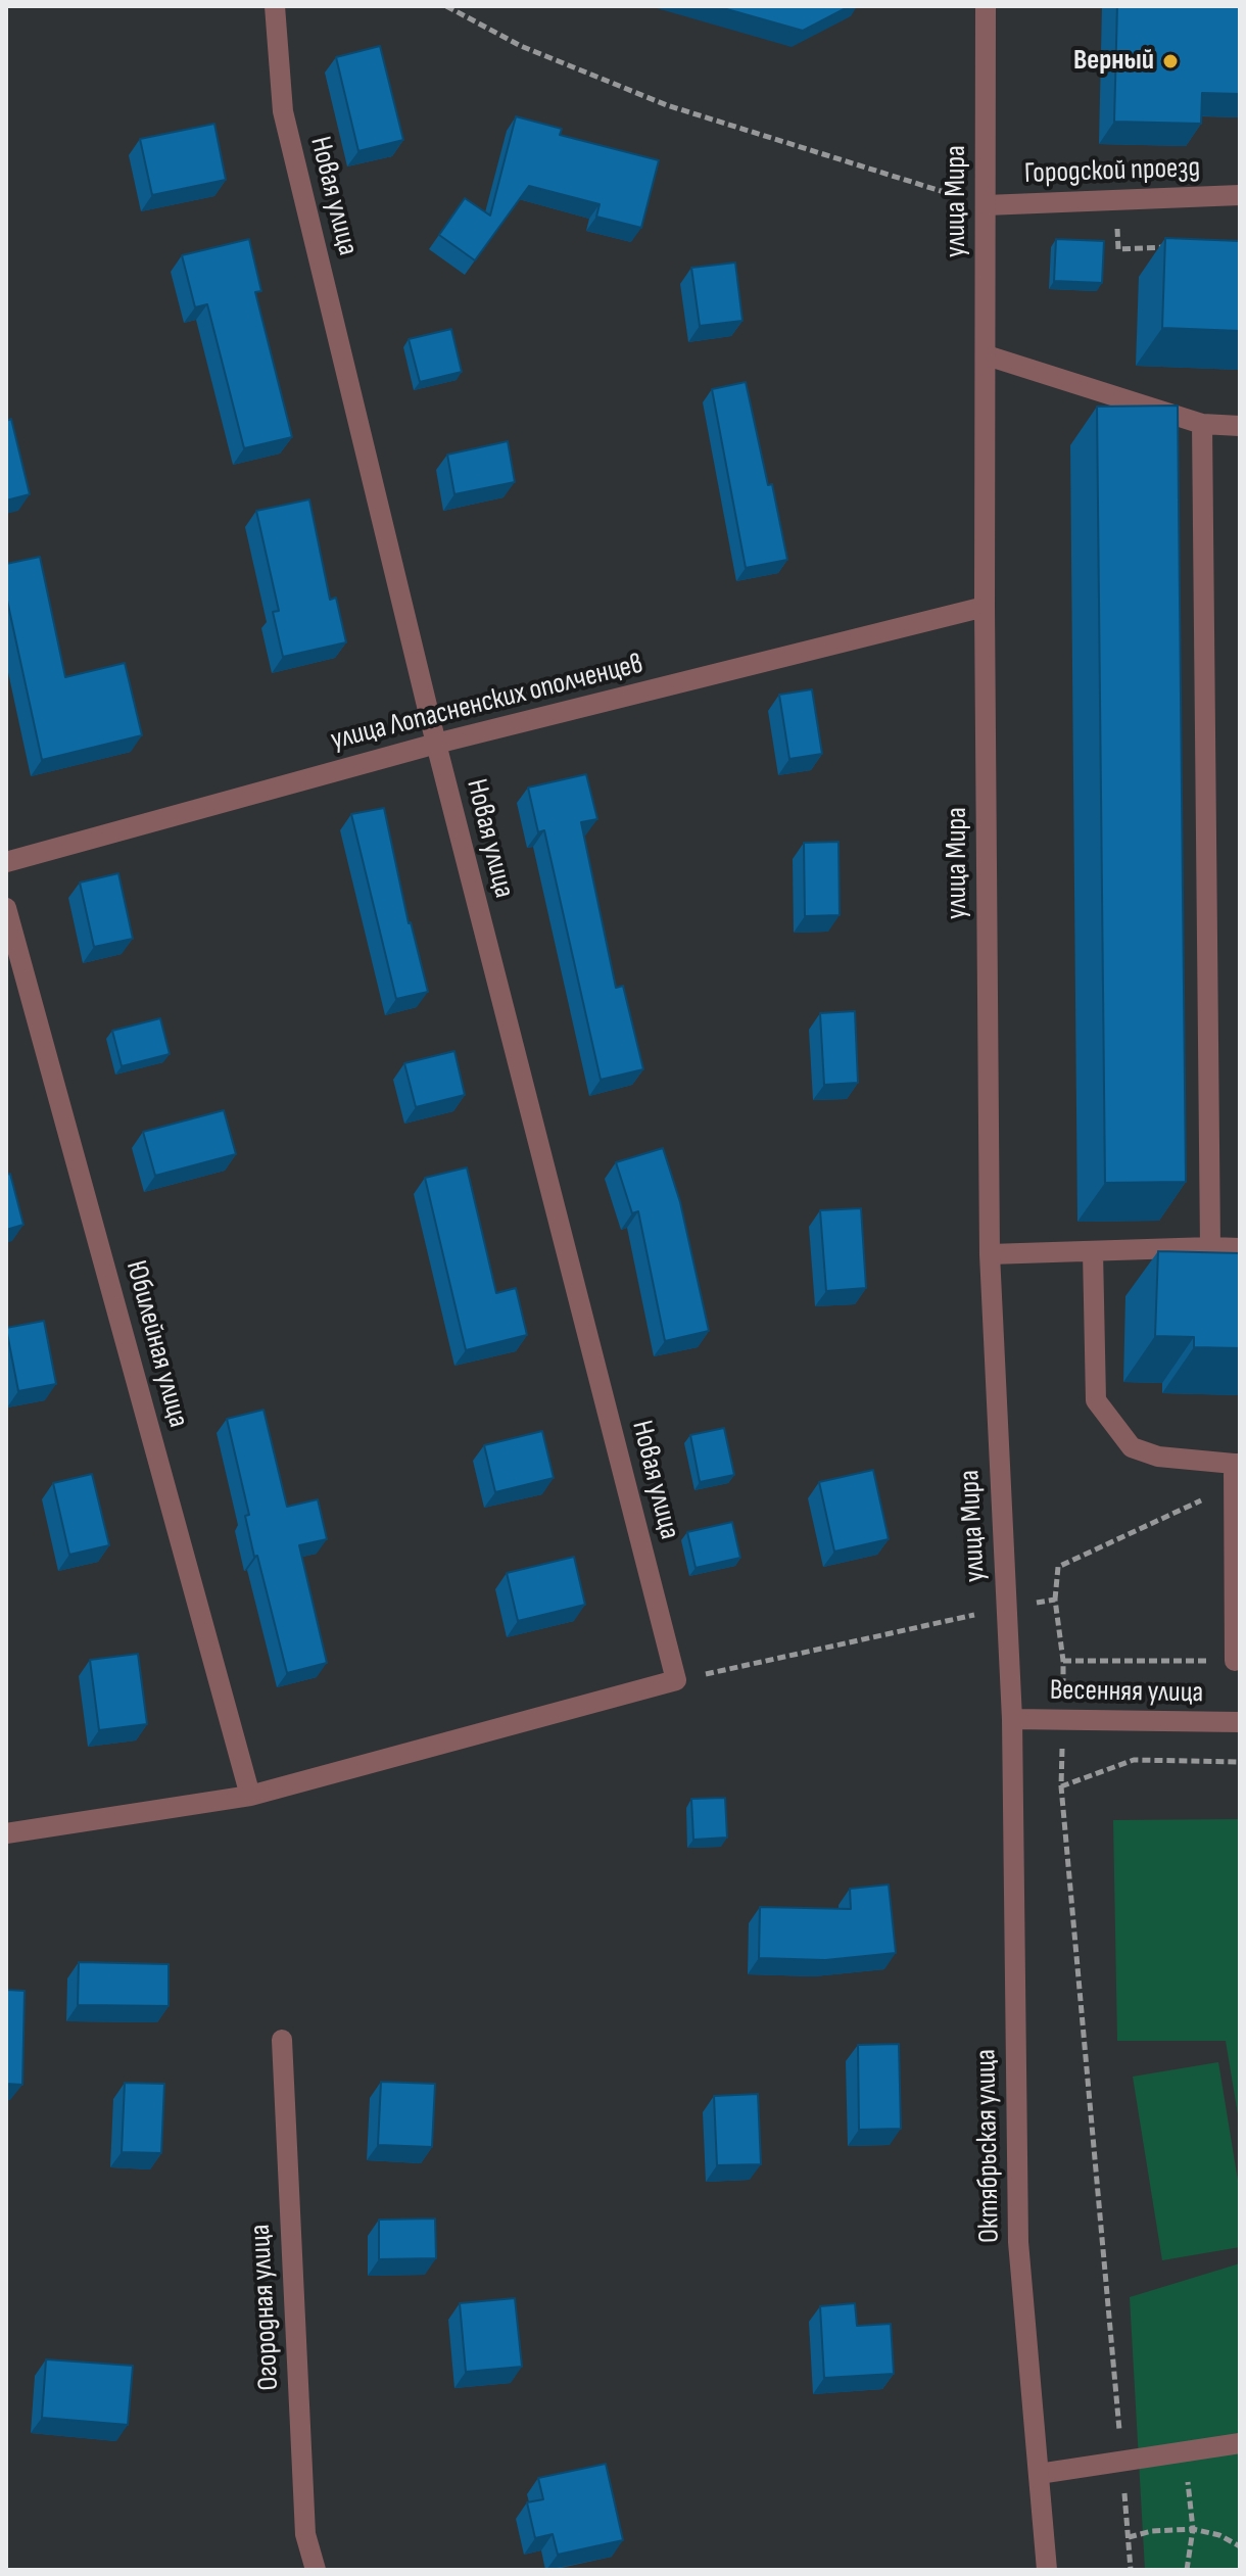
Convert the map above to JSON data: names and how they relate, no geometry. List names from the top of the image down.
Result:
{
  "streets": {
    "street": [
      "Городской проезд",
      "Новая улица",
      "улица Мира",
      "улица Лопасненских ополченцев",
      "Юбилейная улица",
      "Весенняя улица",
      "Октябрьская улица",
      "Огородная улица"
    ]
  },
  "crossings": [
    ["Городской проезд", "улица Мира"],
    ["Новая улица", "улица Лопасненских ополченцев"],
    ["улица Мира", "улица Лопасненских ополченцев"],
    ["улица Мира", "Весенняя улица"],
    ["улица Мира", "Октябрьская улица"],
    ["Весенняя улица", "Октябрьская улица"]
  ],
  "places": ["Верный"]
}
